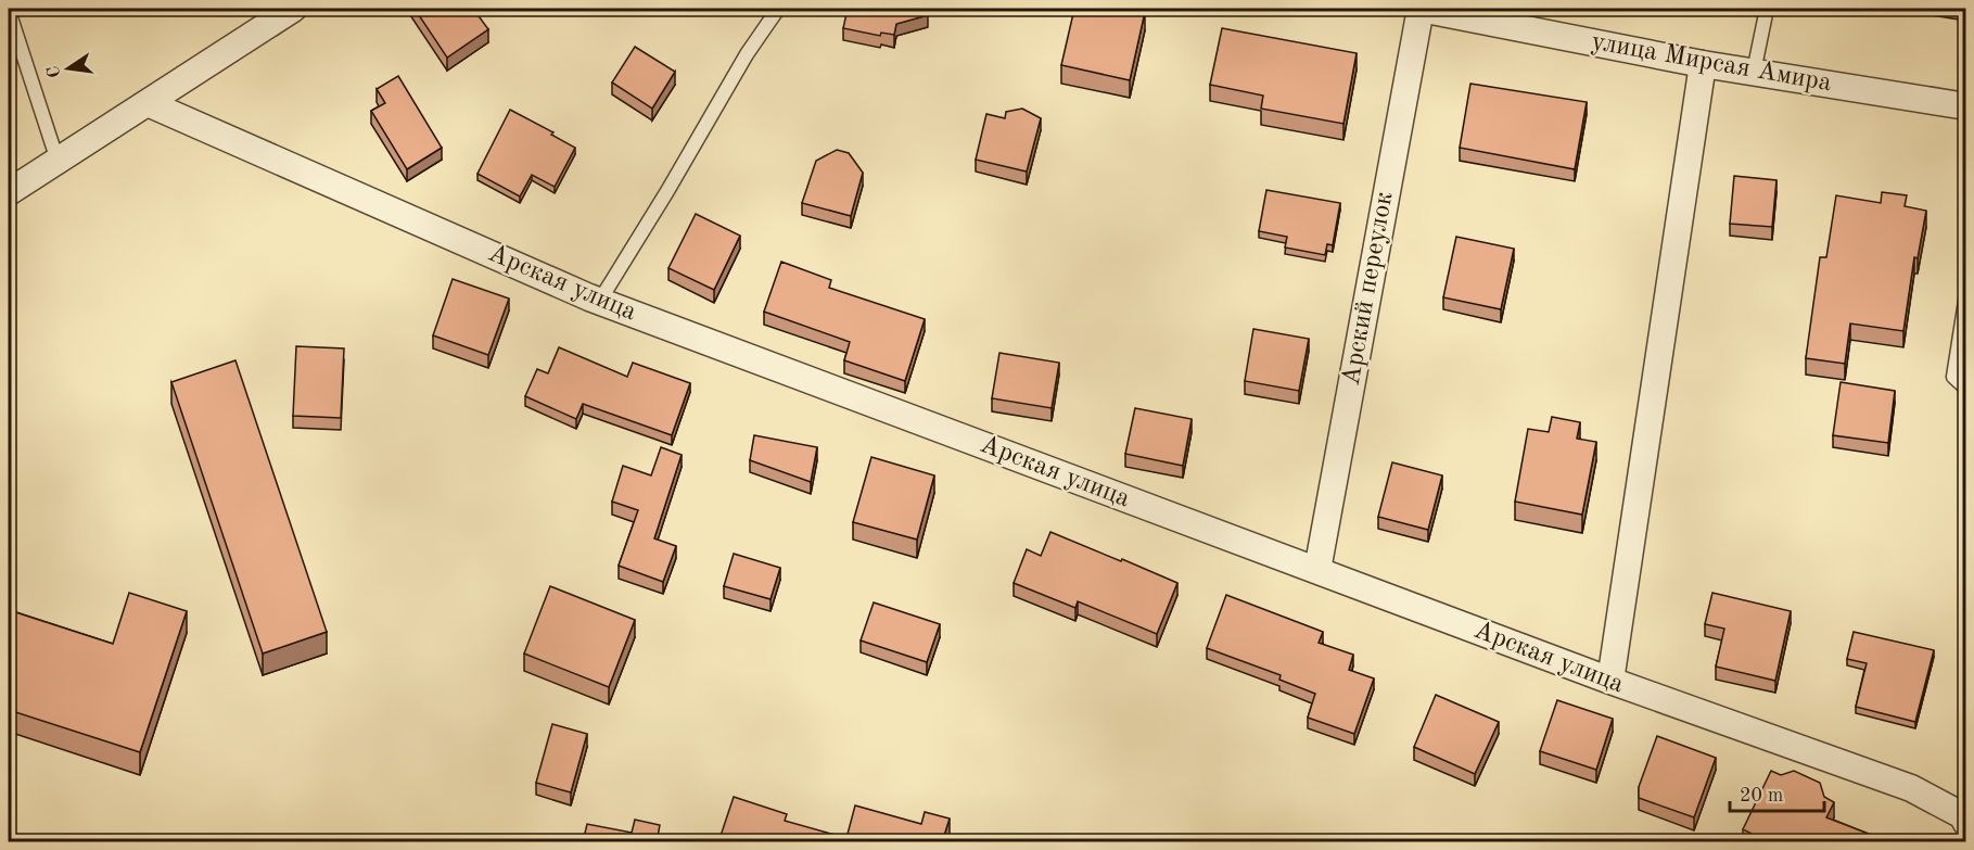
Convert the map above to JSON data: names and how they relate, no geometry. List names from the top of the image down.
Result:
{
  "streets": {
    "street": ["улица Мирсая Амира", "Арская улица", "Арский переулок"]
  },
  "crossings": [
    ["улица Мирсая Амира", "Арский переулок"],
    ["Арская улица", "Арский переулок"]
  ],
  "scale_bar": "20 m",
  "north": "left"
}
